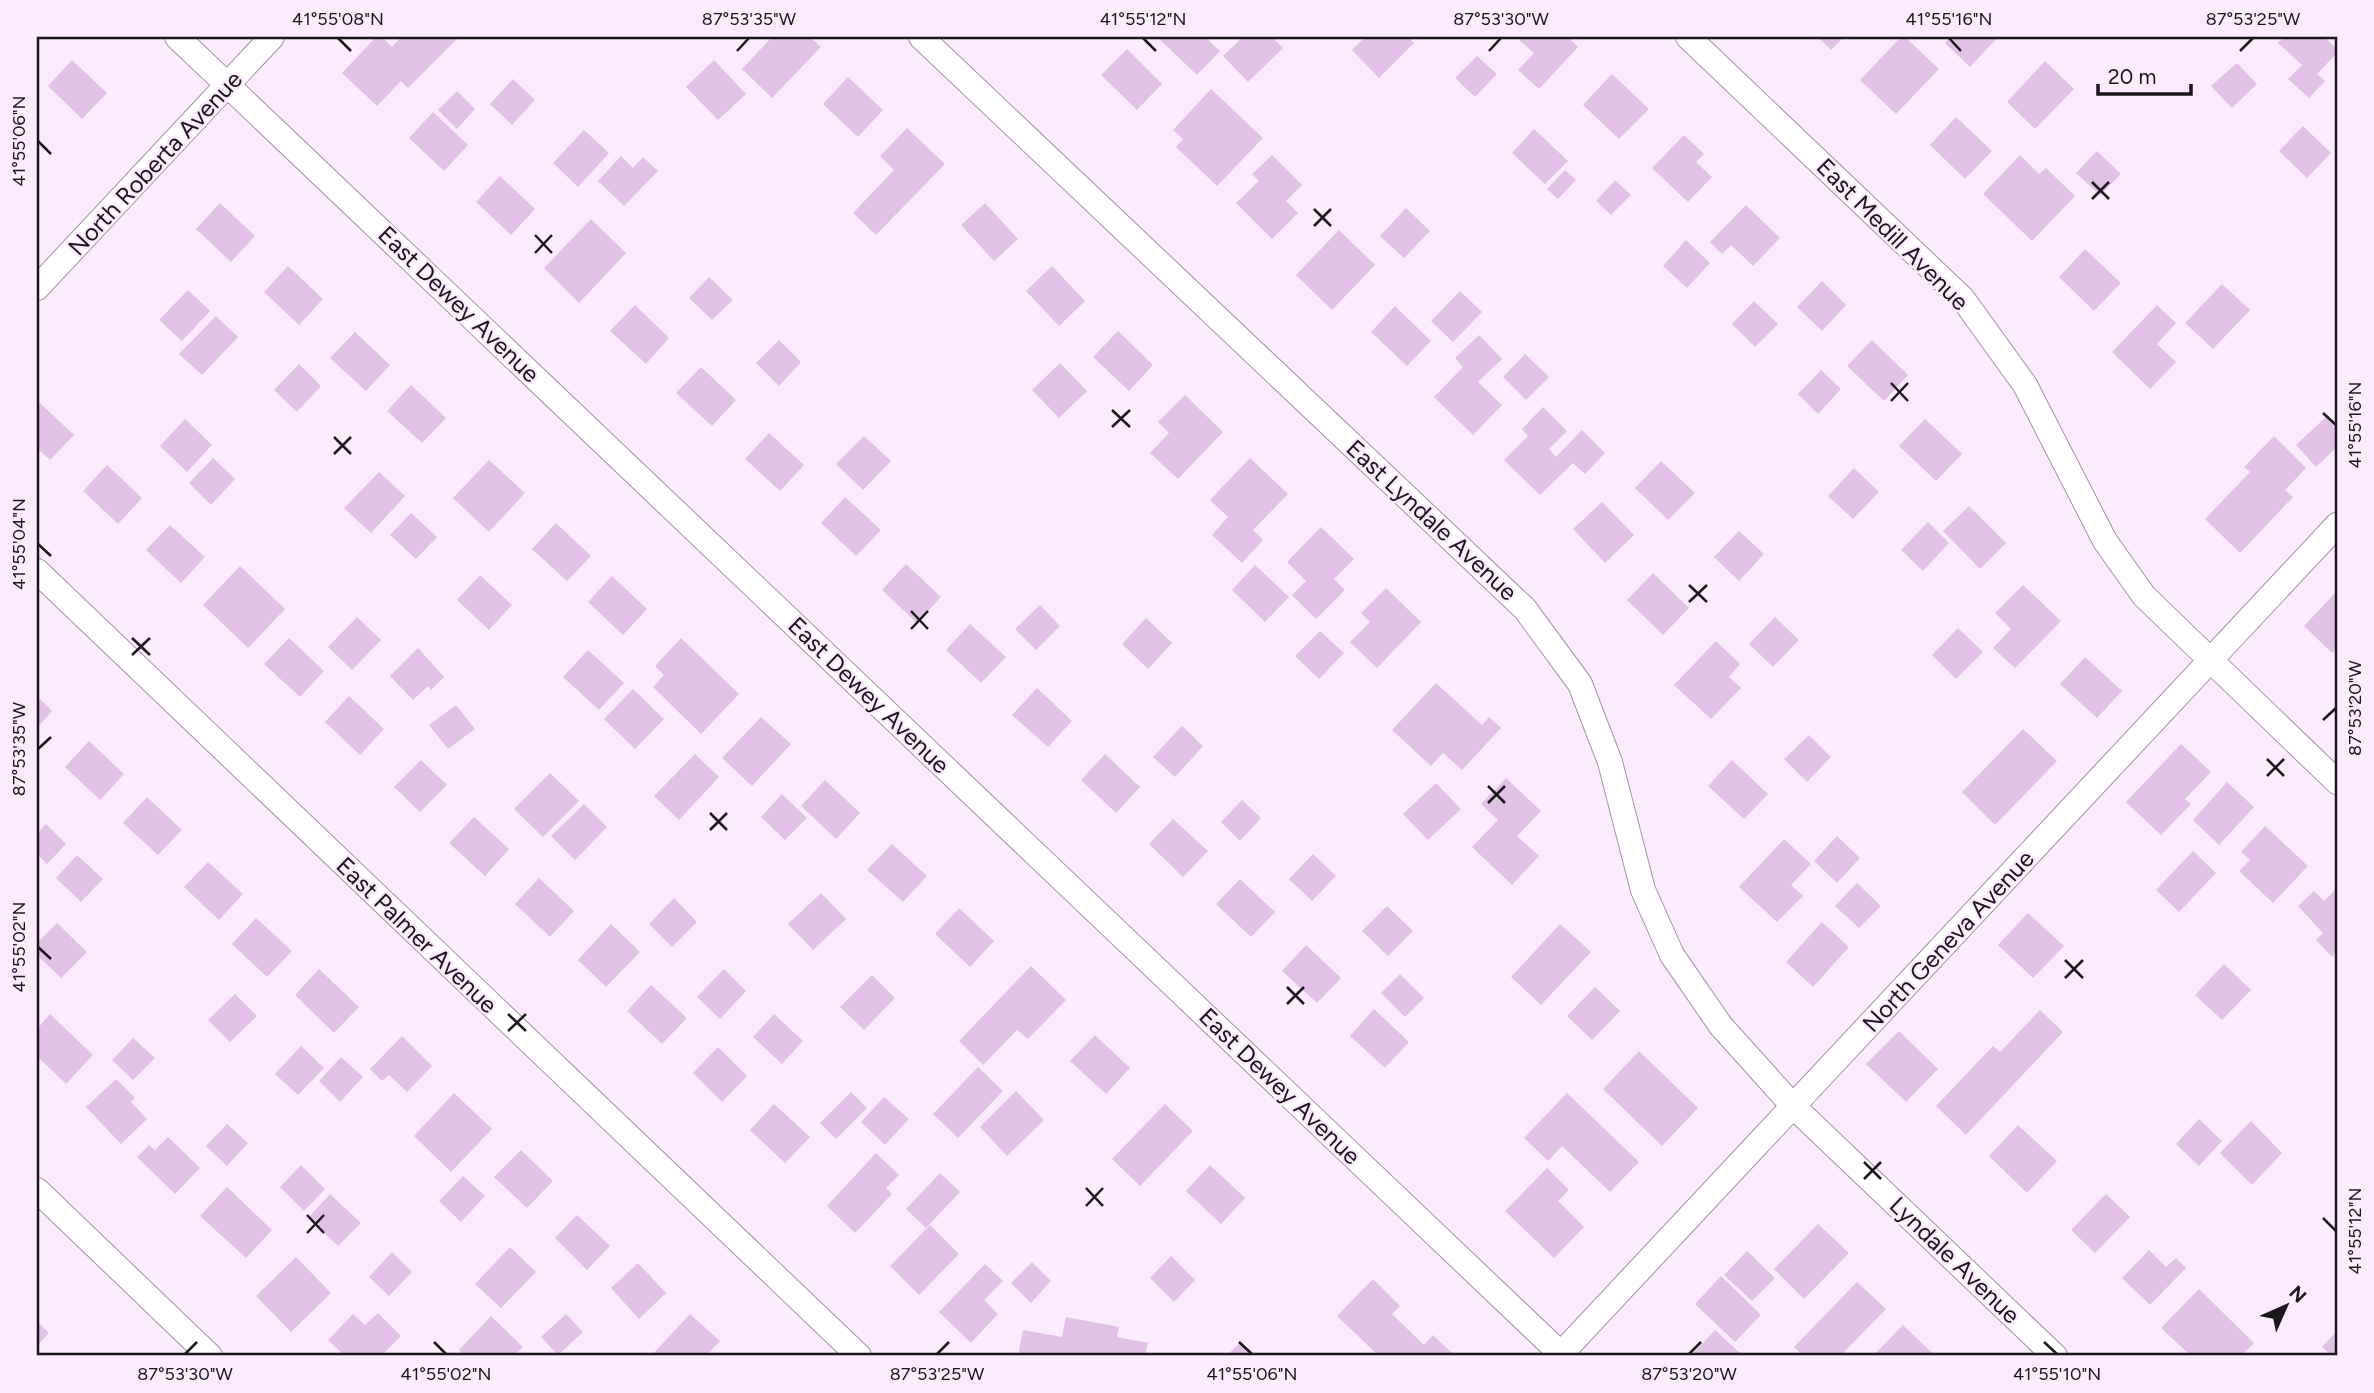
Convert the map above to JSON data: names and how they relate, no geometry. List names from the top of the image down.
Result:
{
  "streets": {
    "street": [
      "North Roberta Avenue",
      "East Medill Avenue",
      "East Dewey Avenue",
      "East Lyndale Avenue",
      "East Palmer Avenue",
      "North Geneva Avenue",
      "Lyndale Avenue"
    ]
  },
  "crossings": [
    ["North Roberta Avenue", "East Dewey Avenue"],
    ["East Medill Avenue", "North Geneva Avenue"],
    ["East Dewey Avenue", "North Geneva Avenue"],
    ["East Lyndale Avenue", "North Geneva Avenue"],
    ["East Lyndale Avenue", "Lyndale Avenue"],
    ["North Geneva Avenue", "Lyndale Avenue"]
  ],
  "scale_bar": "20 m",
  "north": "top right",
  "coordinates": [
    "41°55'08\"N",
    "87°53'35\"W",
    "41°55'12\"N",
    "87°53'30\"W",
    "41°55'16\"N",
    "87°53'25\"W",
    "41°55'06\"N",
    "41°55'04\"N",
    "87°53'20\"W",
    "41°55'02\"N",
    "41°55'10\"N"
  ]
}
